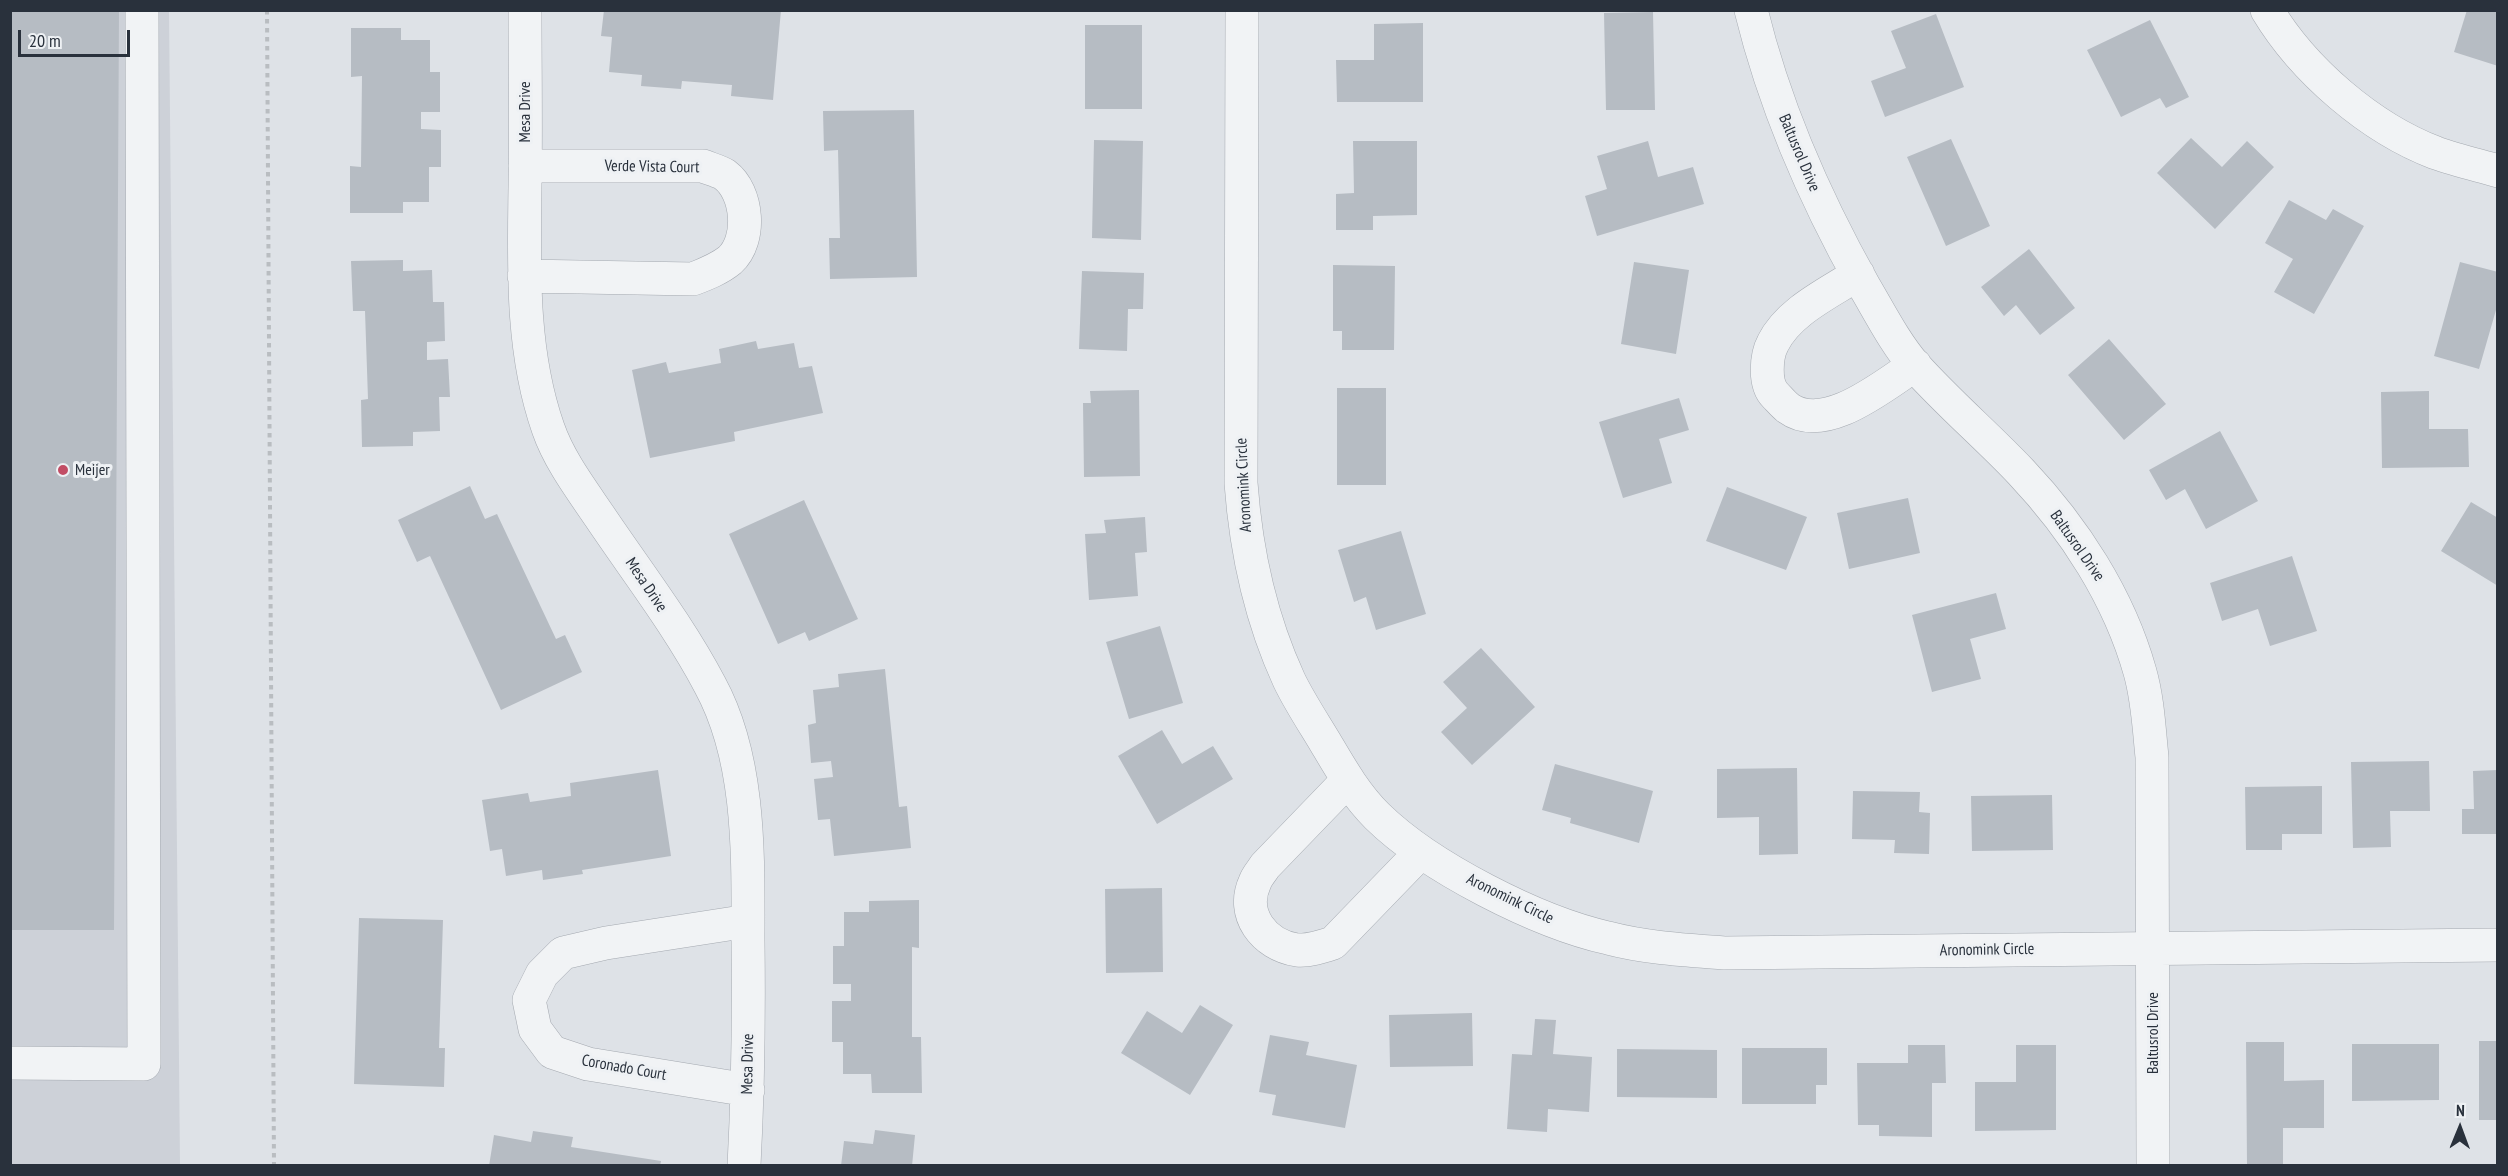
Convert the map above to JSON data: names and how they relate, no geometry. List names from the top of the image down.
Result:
{
  "streets": {
    "street": [
      "Mesa Drive",
      "Baltusrol Drive",
      "Verde Vista Court",
      "Aronomink Circle",
      "Coronado Court"
    ]
  },
  "crossings": [
    ["Mesa Drive", "Verde Vista Court"],
    ["Mesa Drive", "Coronado Court"],
    ["Baltusrol Drive", "Aronomink Circle"]
  ],
  "places": ["Meijer"],
  "scale_bar": "20 m",
  "north": "top"
}
